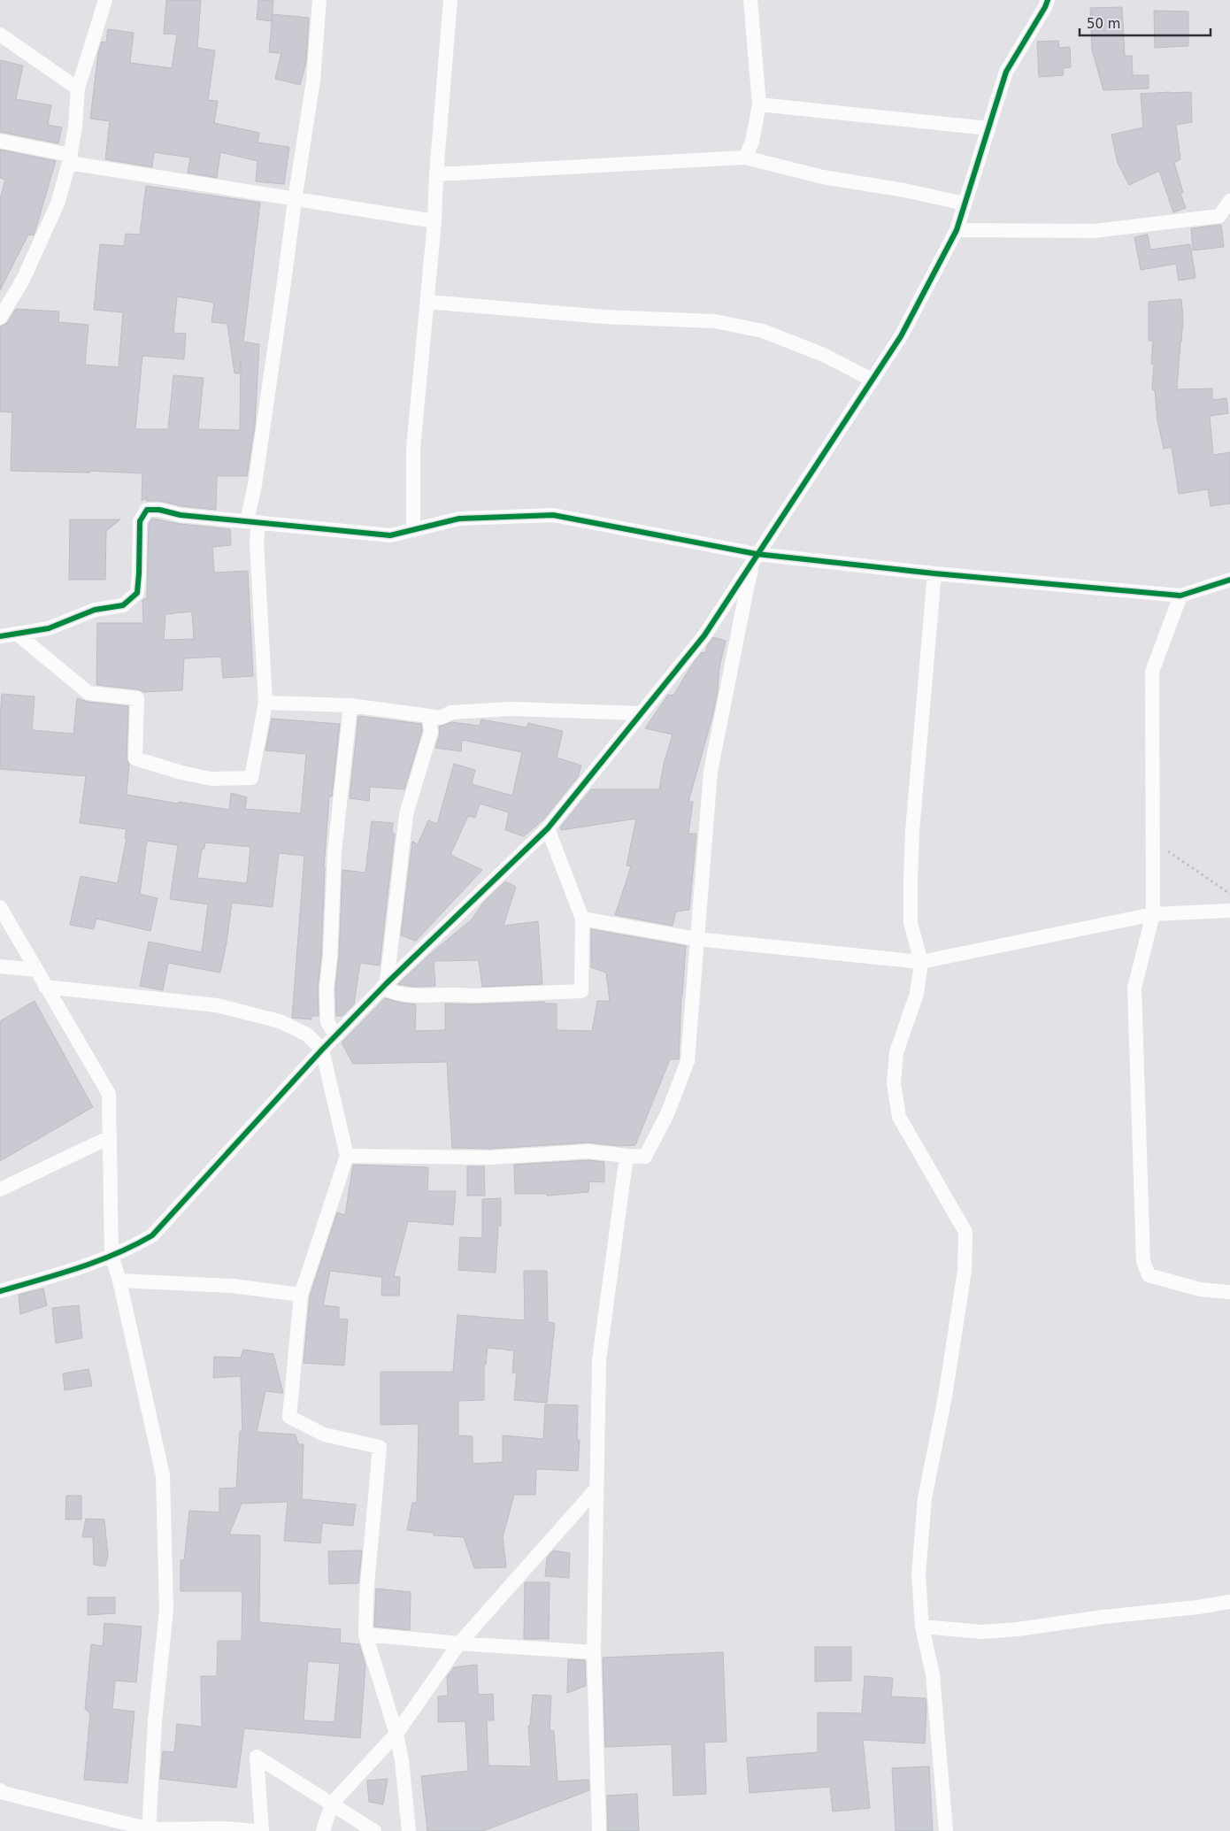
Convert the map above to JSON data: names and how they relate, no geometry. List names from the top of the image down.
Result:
{
  "scale_bar": "50 m"
}
